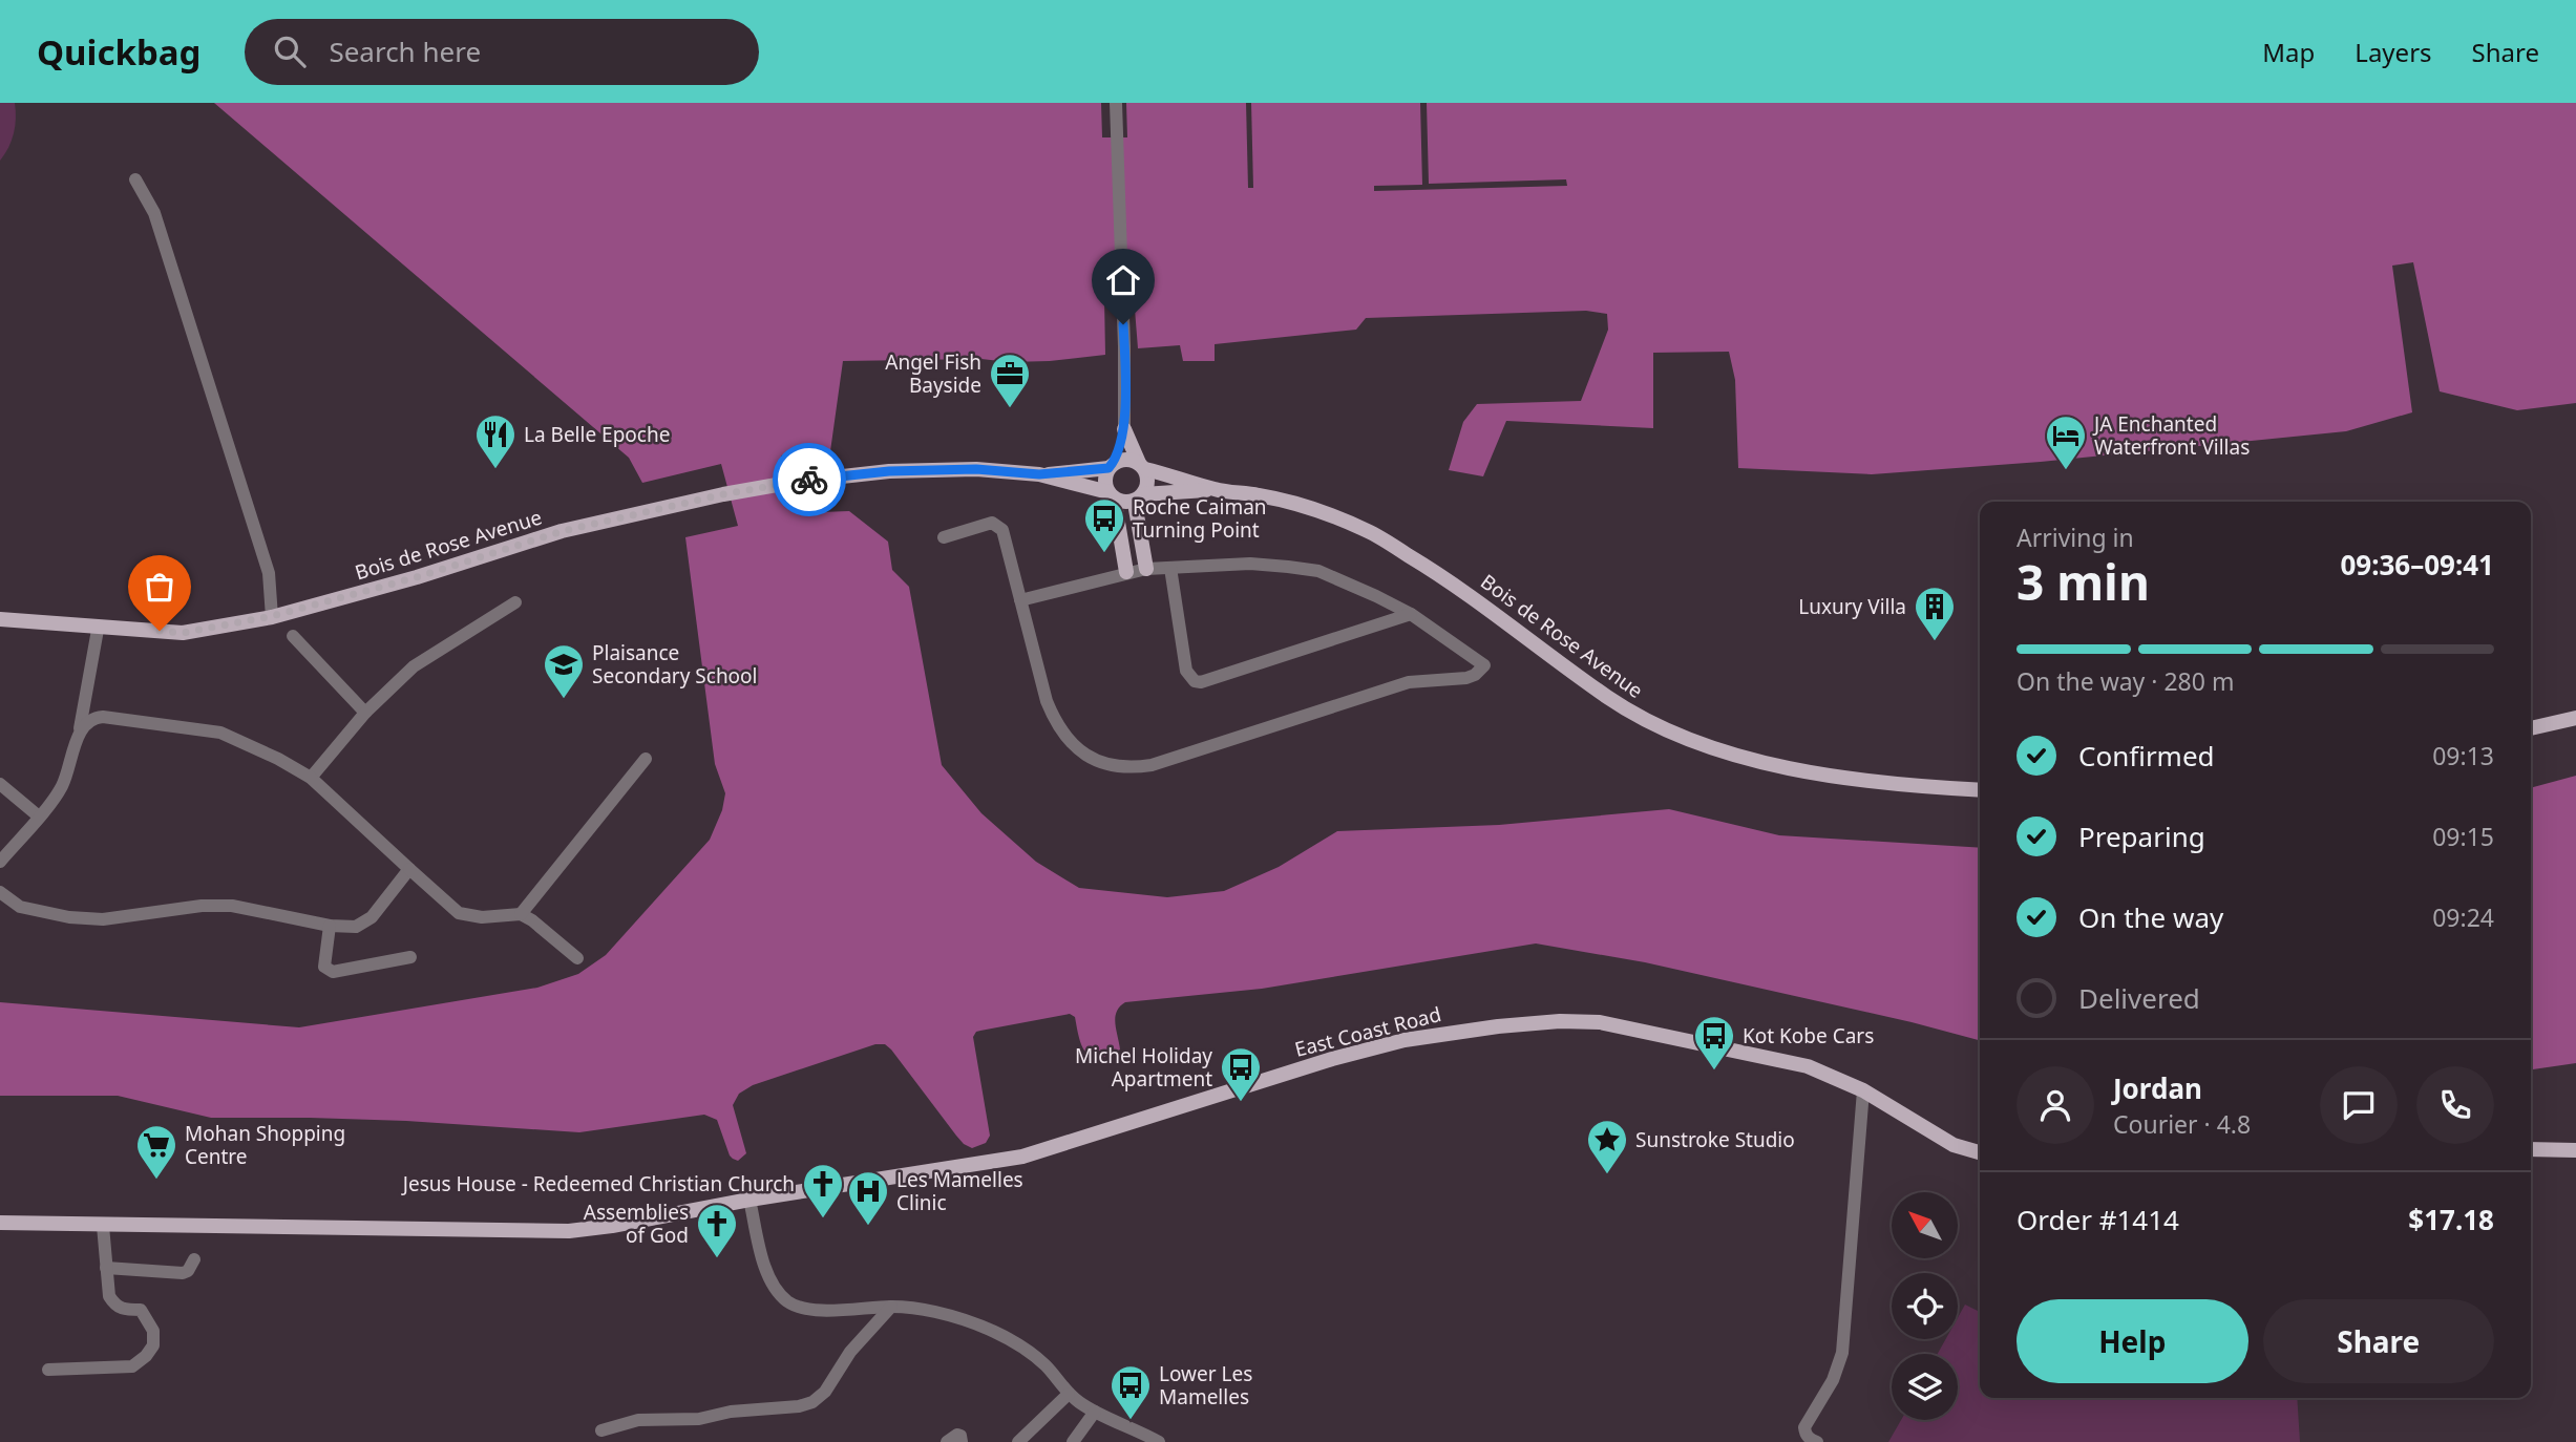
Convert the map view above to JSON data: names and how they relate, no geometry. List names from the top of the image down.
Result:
{
  "streets": {
    "main road": ["Bois de Rose Avenue", "East Coast Road"]
  },
  "places": {
    "office": ["Angel Fish Bayside"],
    "restaurant": ["La Belle Epoche"],
    "hotel": ["JA Enchanted Waterfront Villas"],
    "bus stop": [
      "Roche Caiman Turning Point",
      "Kot Kobe Cars",
      "Michel Holiday Apartment",
      "Lower Les Mamelles"
    ],
    "building": ["Luxury Villa"],
    "school or university": ["Plaisance Secondary School"],
    "place": ["Sunstroke Studio"],
    "supermarket": ["Mohan Shopping Centre"],
    "church": ["Jesus House - Redeemed Christian Church", "Assemblies of God"],
    "hospital": ["Les Mamelles Clinic"]
  },
  "north": "top left",
  "page": {
    "header": "Quickbag",
    "search": "Search here",
    "nav": ["Map", "Layers", "Share"],
    "heading": ["3 min", "Arriving in", "09:36–09:41"],
    "panel": [
      "Jordan",
      "Courier · 4.8",
      "Order #1414",
      "$17.18"
    ],
    "bar": "On the way · 280 m",
    "list": [
      ["Confirmed", "09:13"],
      ["Preparing", "09:15"],
      ["On the way", "09:24"],
      "Delivered"
    ],
    "buttons": ["Help", "Share"]
  }
}
